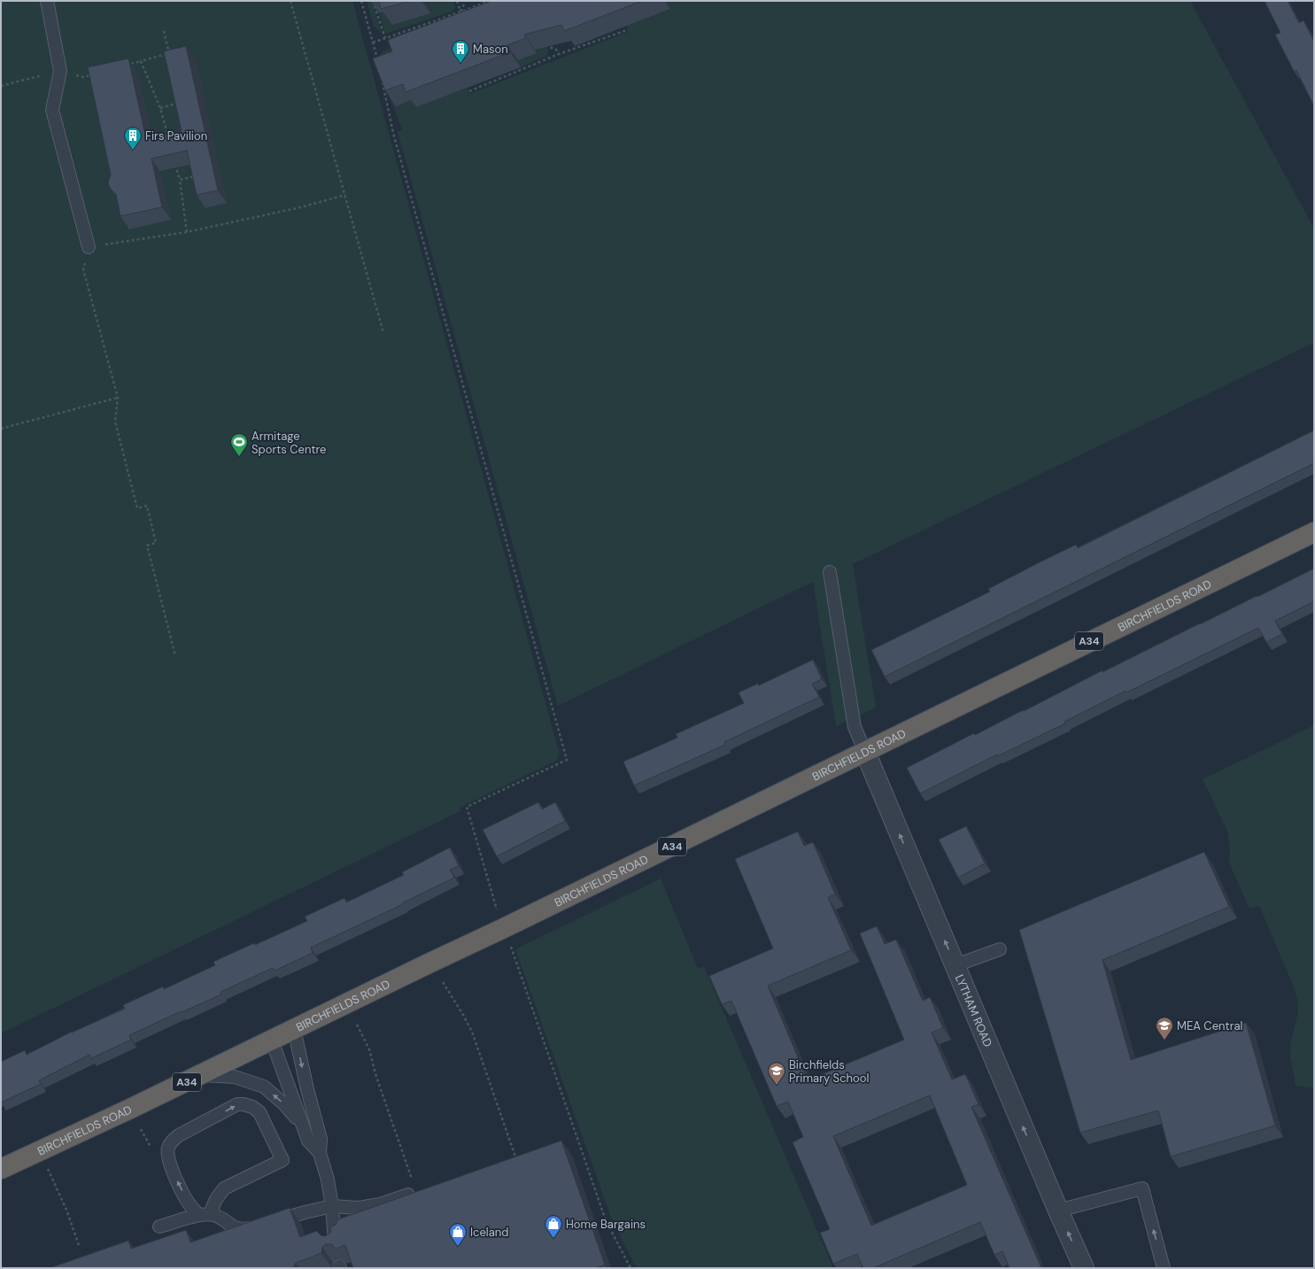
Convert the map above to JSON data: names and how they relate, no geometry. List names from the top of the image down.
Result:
{
  "streets": {
    "highway": ["BIRCHFIELDS ROAD", "A34"],
    "street": ["LYTHAM ROAD"]
  },
  "crossings": [
    ["BIRCHFIELDS ROAD", "LYTHAM ROAD"]
  ],
  "one_way": ["LYTHAM ROAD"],
  "places": {
    "building": ["Mason", "Firs Pavilion"],
    "sports": ["Armitage Sports Centre"],
    "school or university": ["MEA Central", "Birchfields Primary School"],
    "shop": ["Home Bargains", "Iceland"]
  }
}
